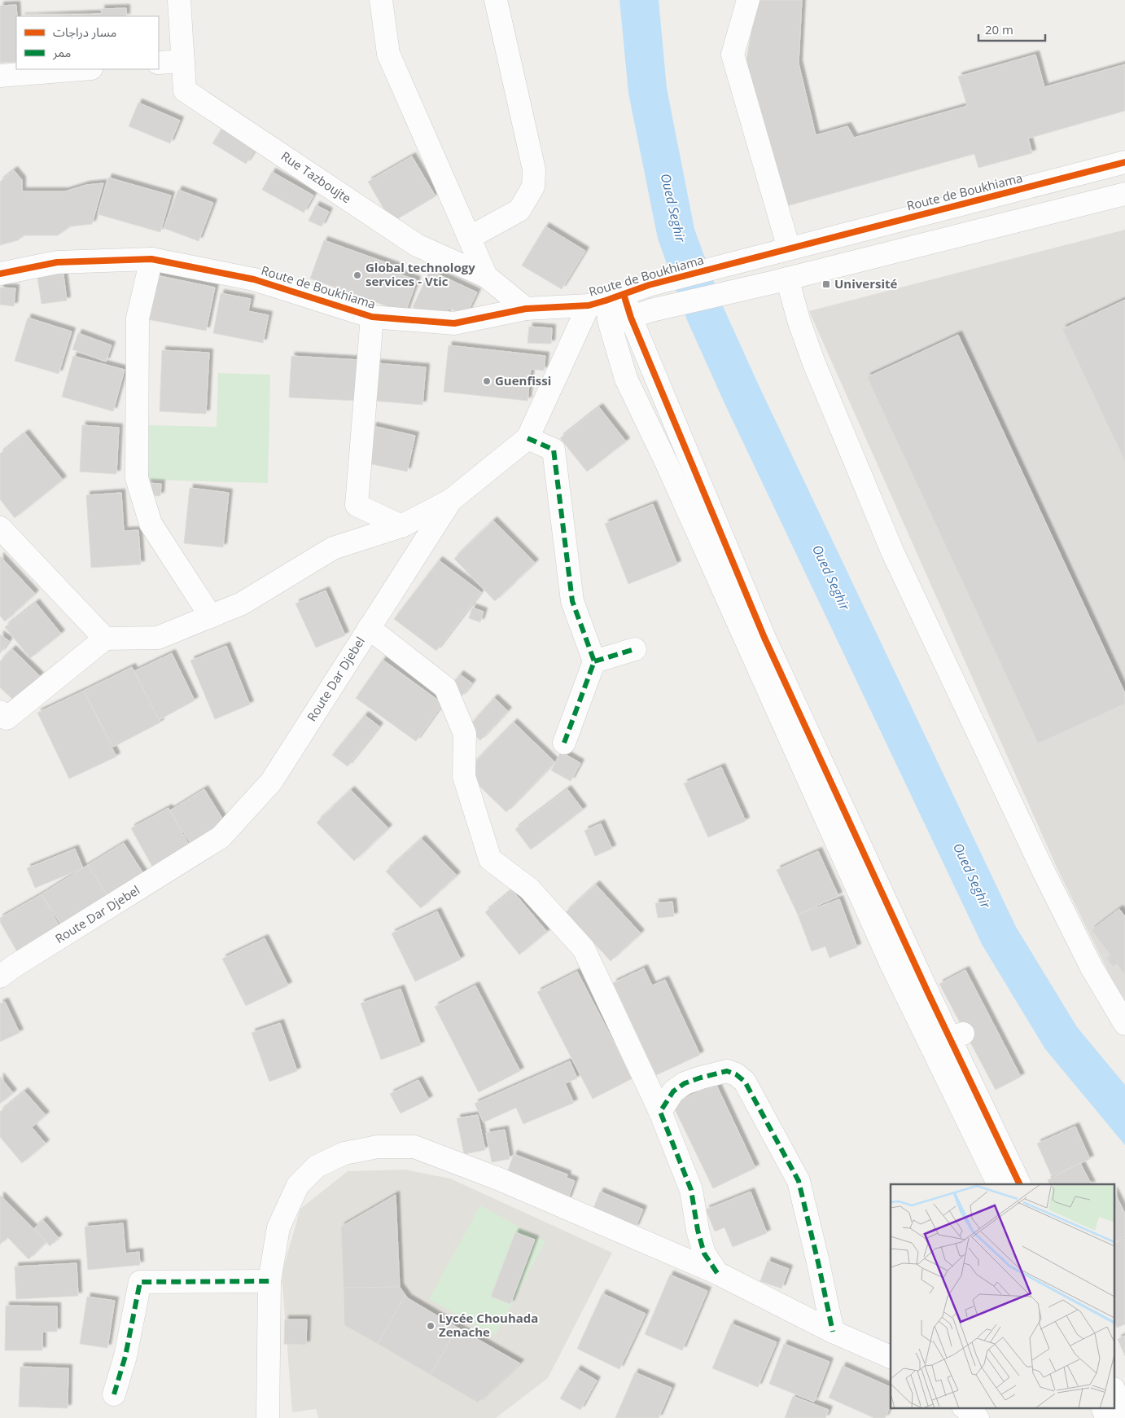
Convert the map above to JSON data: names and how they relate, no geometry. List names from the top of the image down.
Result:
{
  "streets": {
    "street": ["Rue Tazboujte", "Route de Boukhiama", "Route Dar Djebel"]
  },
  "crossings": [
    ["Rue Tazboujte", "Route de Boukhiama"],
    ["Route de Boukhiama", "Route Dar Djebel"]
  ],
  "water": ["Oued Seghir"],
  "places": {
    "other": ["Global technology services - Vtic", "Guenfissi", "Lycée Chouhada Zenache"],
    "transit": ["Université"]
  },
  "legend": ["مسار دراجات", "ممر"],
  "scale_bar": "20 m"
}
